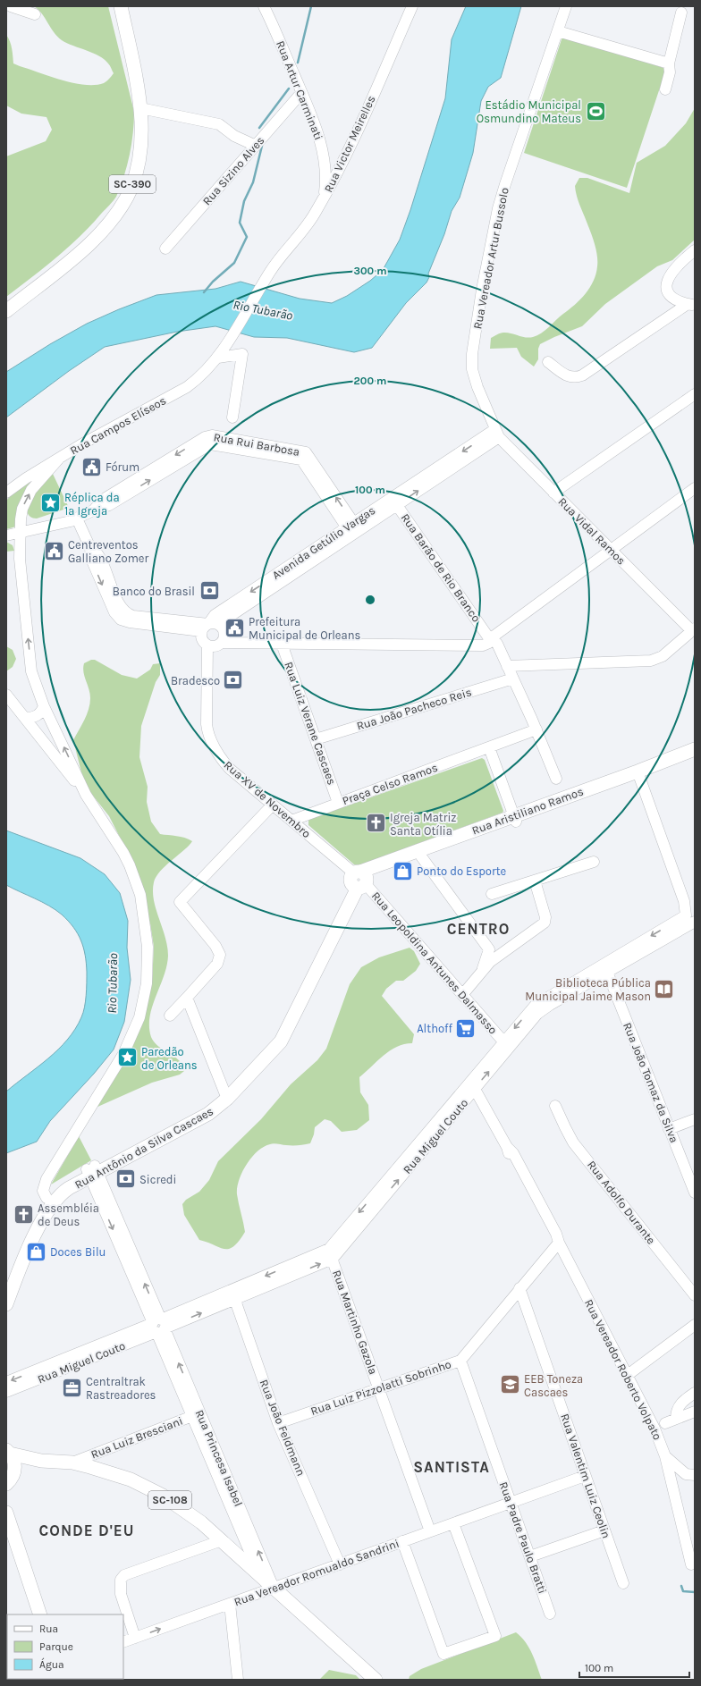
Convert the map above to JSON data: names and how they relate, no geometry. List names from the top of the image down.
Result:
{
  "streets": {
    "main road": [
      "SC-390",
      "Rua Aristiliano Ramos",
      "Rua Antônio da Silva Cascaes",
      "SC-108"
    ],
    "street": [
      "Rua Artur Carminati",
      "Rua Victor Meirelles",
      "Rua Sizino Alves",
      "Rua Vereador Artur Bussolo",
      "Rua Campos Elíseos",
      "Rua Rui Barbosa",
      "Rua Vidal Ramos",
      "Avenida Getúlio Vargas",
      "Rua Barão de Rio Branco",
      "Rua João Pacheco Reis",
      "Rua Luiz Verane Cascaes",
      "Praça Celso Ramos",
      "Rua XV de Novembro",
      "Rua Leopoldina Antunes Dalmasso",
      "Rua João Tomaz da Silva",
      "Rua Miguel Couto",
      "Rua Adolfo Durante",
      "Rua Martinho Gazola",
      "Rua Vereador Roberto Volpato",
      "Rua Luiz Pizzolatti Sobrinho",
      "Rua João Feldmann",
      "Rua Luiz Bresciani",
      "Rua Princesa Isabel",
      "Rua Valentim Luiz Ceolin",
      "Rua Padre Paulo Bratti",
      "Rua Vereador Romualdo Sandrini"
    ]
  },
  "crossings": [
    ["Rua Artur Carminati", "Rua Victor Meirelles"],
    ["Rua Artur Carminati", "Rua Sizino Alves"],
    ["Rua Victor Meirelles", "Rua Campos Elíseos"],
    ["Rua Vereador Artur Bussolo", "Rua Vidal Ramos"],
    ["Rua Vereador Artur Bussolo", "Avenida Getúlio Vargas"],
    ["Rua Rui Barbosa", "Avenida Getúlio Vargas"],
    ["Rua Vidal Ramos", "Avenida Getúlio Vargas"],
    ["Avenida Getúlio Vargas", "Rua Barão de Rio Branco"],
    ["Avenida Getúlio Vargas", "Rua XV de Novembro"],
    ["Rua Barão de Rio Branco", "Rua João Pacheco Reis"],
    ["Rua Barão de Rio Branco", "Praça Celso Ramos"],
    ["Rua João Pacheco Reis", "Rua Luiz Verane Cascaes"],
    ["Rua Luiz Verane Cascaes", "Praça Celso Ramos"],
    ["Praça Celso Ramos", "Rua XV de Novembro"],
    ["Rua XV de Novembro", "Rua Aristiliano Ramos"],
    ["Rua XV de Novembro", "Rua Leopoldina Antunes Dalmasso"],
    ["Rua XV de Novembro", "Rua Antônio da Silva Cascaes"],
    ["Rua Aristiliano Ramos", "Rua Leopoldina Antunes Dalmasso"],
    ["Rua Aristiliano Ramos", "Rua Antônio da Silva Cascaes"],
    ["Rua Leopoldina Antunes Dalmasso", "Rua Miguel Couto"],
    ["Rua Leopoldina Antunes Dalmasso", "Rua Antônio da Silva Cascaes"],
    ["Rua João Tomaz da Silva", "Rua Miguel Couto"],
    ["Rua Miguel Couto", "Rua Martinho Gazola"],
    ["Rua Miguel Couto", "Rua Vereador Roberto Volpato"],
    ["Rua Miguel Couto", "Rua João Feldmann"],
    ["Rua Miguel Couto", "Rua Princesa Isabel"],
    ["Rua Antônio da Silva Cascaes", "Rua Princesa Isabel"],
    ["Rua Martinho Gazola", "Rua Luiz Pizzolatti Sobrinho"],
    ["Rua Martinho Gazola", "Rua Vereador Romualdo Sandrini"],
    ["Rua Vereador Roberto Volpato", "Rua Luiz Pizzolatti Sobrinho"],
    ["Rua Luiz Pizzolatti Sobrinho", "Rua João Feldmann"],
    ["Rua Luiz Pizzolatti Sobrinho", "Rua Valentim Luiz Ceolin"],
    ["Rua Luiz Pizzolatti Sobrinho", "Rua Padre Paulo Bratti"],
    ["Rua João Feldmann", "Rua Vereador Romualdo Sandrini"],
    ["Rua Luiz Bresciani", "Rua Princesa Isabel"],
    ["Rua Luiz Bresciani", "SC-108"],
    ["Rua Princesa Isabel", "SC-108"],
    ["Rua Princesa Isabel", "Rua Vereador Romualdo Sandrini"],
    ["Rua Valentim Luiz Ceolin", "Rua Vereador Romualdo Sandrini"],
    ["SC-108", "Rua Vereador Romualdo Sandrini"],
    ["Rua Padre Paulo Bratti", "Rua Vereador Romualdo Sandrini"]
  ],
  "districts": ["CENTRO", "SANTISTA", "CONDE D'EU"],
  "water": ["Rio Tubarão"],
  "places": {
    "sports": ["Estádio Municipal Osmundino Mateus"],
    "public building": ["Fórum", "Centreventos Galliano Zomer", "Prefeitura Municipal de Orleans"],
    "place": ["Réplica da 1ª Igreja", "Paredão de Orleans"],
    "bank": ["Banco do Brasil", "Bradesco", "Sicredi"],
    "church": ["Igreja Matriz Santa Otília", "Assembléia de Deus"],
    "shop": ["Ponto do Esporte", "Doces Bilu"],
    "library": ["Biblioteca Pública Municipal Jaime Mason"],
    "supermarket": ["Althoff"],
    "school or university": ["EEB Toneza Cascaes"],
    "office": ["Centraltrak Rastreadores"]
  },
  "legend": ["Rua", "Parque", "Água"],
  "scale_bar": "100 m",
  "rings": ["300 m", "200 m", "100 m"]
}
